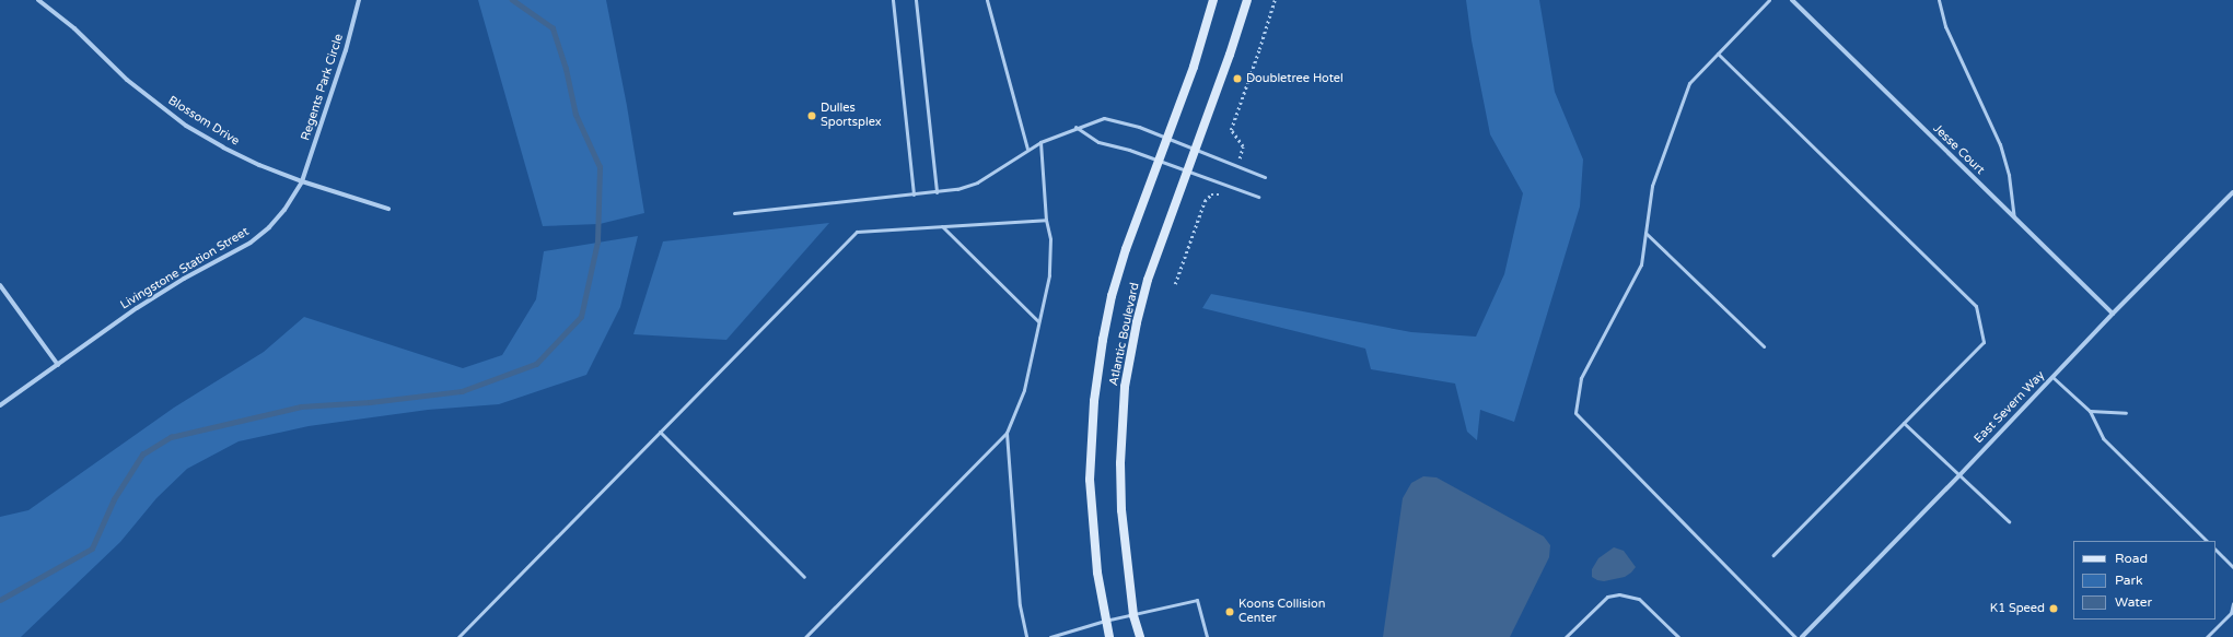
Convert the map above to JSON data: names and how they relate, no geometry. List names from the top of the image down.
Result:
{
  "streets": {
    "main road": ["Atlantic Boulevard"],
    "street": [
      "Regents Park Circle",
      "Blossom Drive",
      "Jesse Court",
      "Livingstone Station Street",
      "East Severn Way"
    ]
  },
  "crossings": [
    ["Regents Park Circle", "Blossom Drive"],
    ["Regents Park Circle", "Livingstone Station Street"],
    ["Blossom Drive", "Livingstone Station Street"],
    ["Jesse Court", "East Severn Way"]
  ],
  "places": [
    "Doubletree Hotel",
    "Dulles Sportsplex",
    "K1 Speed",
    "Koons Collision Center"
  ],
  "legend": ["Road", "Park", "Water"]
}
